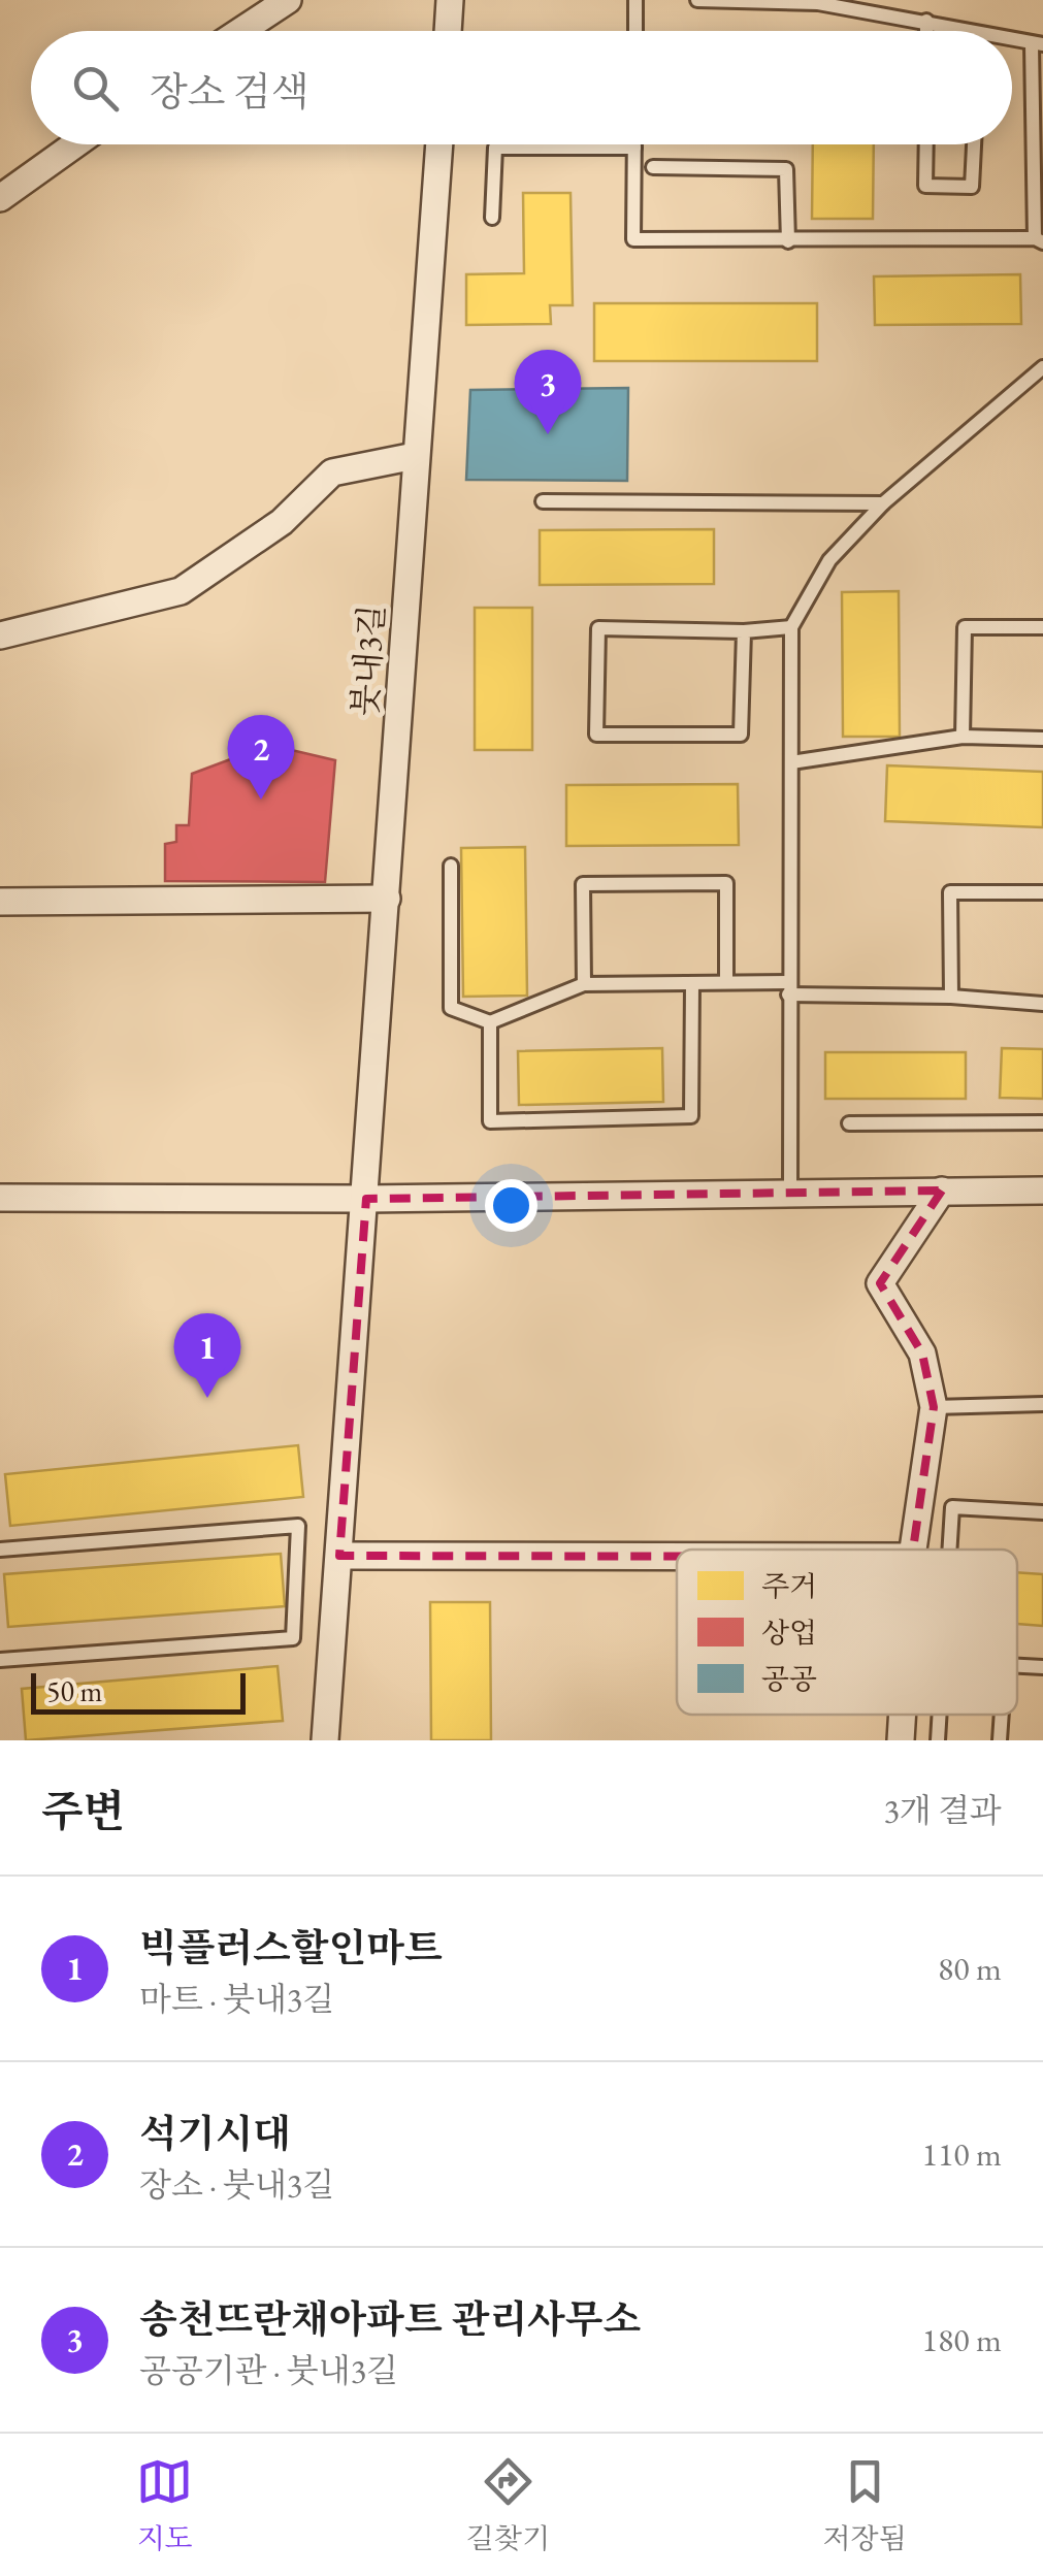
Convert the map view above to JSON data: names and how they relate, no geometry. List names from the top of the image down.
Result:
{
  "streets": {
    "street": ["붓내3길"]
  },
  "legend": ["주거", "상업", "공공"],
  "scale_bar": "50 m",
  "page": {
    "search": "장소 검색",
    "pins": ["3", "2", "1"],
    "scale": "50 m",
    "heading": ["주변", "3개 결과"],
    "list": [
      {
        "mark": "1",
        "name": "빅플러스할인마트",
        "note": "마트 · 붓내3길",
        "value": "80 m"
      },
      {
        "mark": "2",
        "name": "석기시대",
        "note": "장소 · 붓내3길",
        "value": "110 m"
      },
      {
        "mark": "3",
        "name": "송천뜨란채아파트 관리사무소",
        "note": "공공기관 · 붓내3길",
        "value": "180 m"
      }
    ],
    "nav": ["지도", "길찾기", "저장됨"]
  }
}
